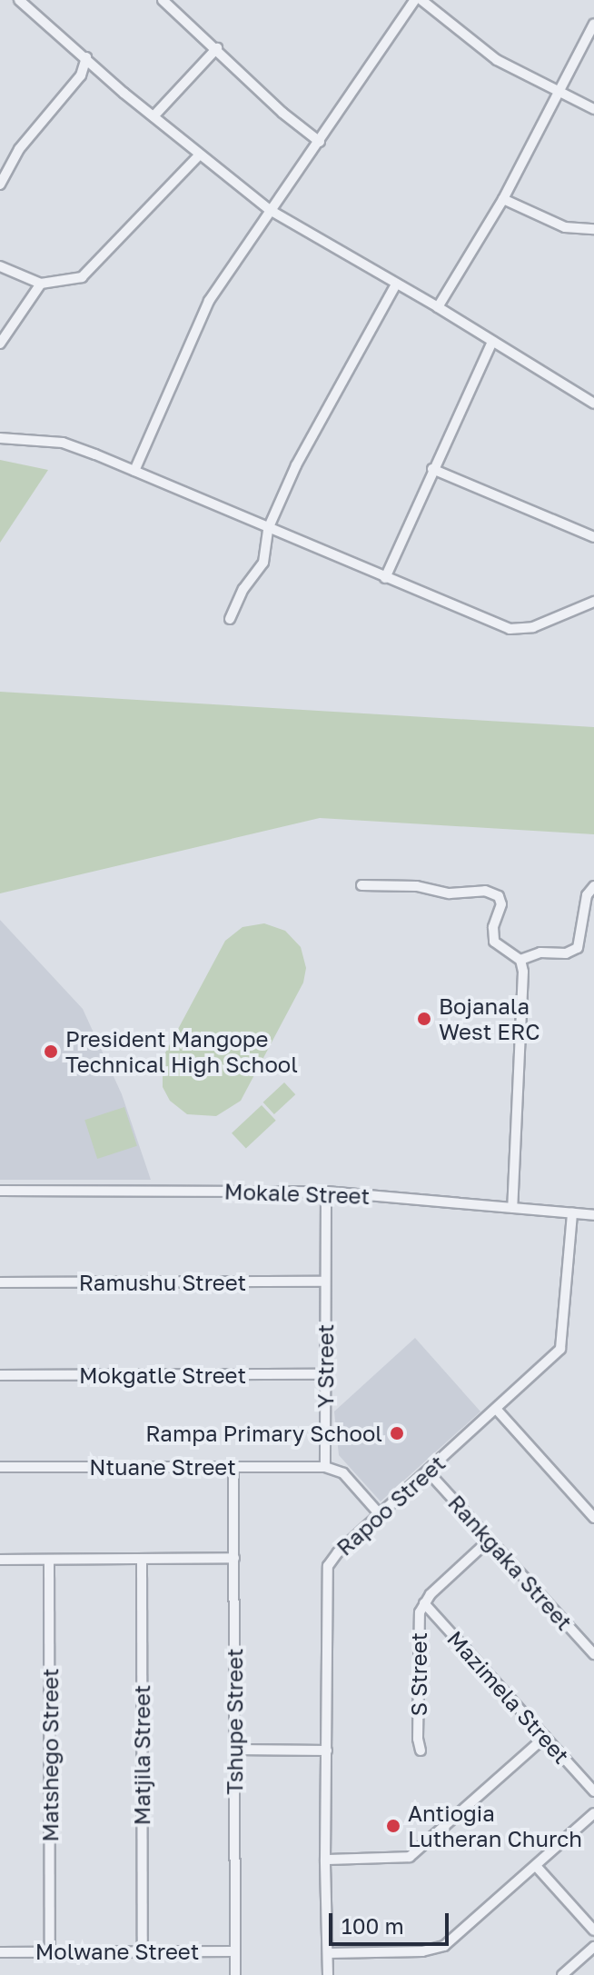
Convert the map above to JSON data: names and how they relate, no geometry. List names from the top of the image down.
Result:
{
  "streets": {
    "street": [
      "Mokale Street",
      "Ramushu Street",
      "Y Street",
      "Mokgatle Street",
      "Ntuane Street",
      "Rapoo Street",
      "Rankgaka Street",
      "S Street",
      "Mazimela Street",
      "Tshupe Street",
      "Matshego Street",
      "Matjila Street",
      "Molwane Street"
    ]
  },
  "crossings": [
    ["Mokale Street", "Y Street"],
    ["Mokale Street", "Rapoo Street"],
    ["Ramushu Street", "Y Street"],
    ["Y Street", "Mokgatle Street"],
    ["Y Street", "Ntuane Street"],
    ["Ntuane Street", "Tshupe Street"],
    ["Rapoo Street", "Rankgaka Street"],
    ["Rankgaka Street", "S Street"],
    ["S Street", "Mazimela Street"],
    ["Tshupe Street", "Molwane Street"],
    ["Matshego Street", "Molwane Street"],
    ["Matjila Street", "Molwane Street"]
  ],
  "places": [
    "Bojanala West ERC",
    "President Mangope Technical High School",
    "Rampa Primary School",
    "Antiogia Lutheran Church"
  ],
  "scale_bar": "100 m"
}
